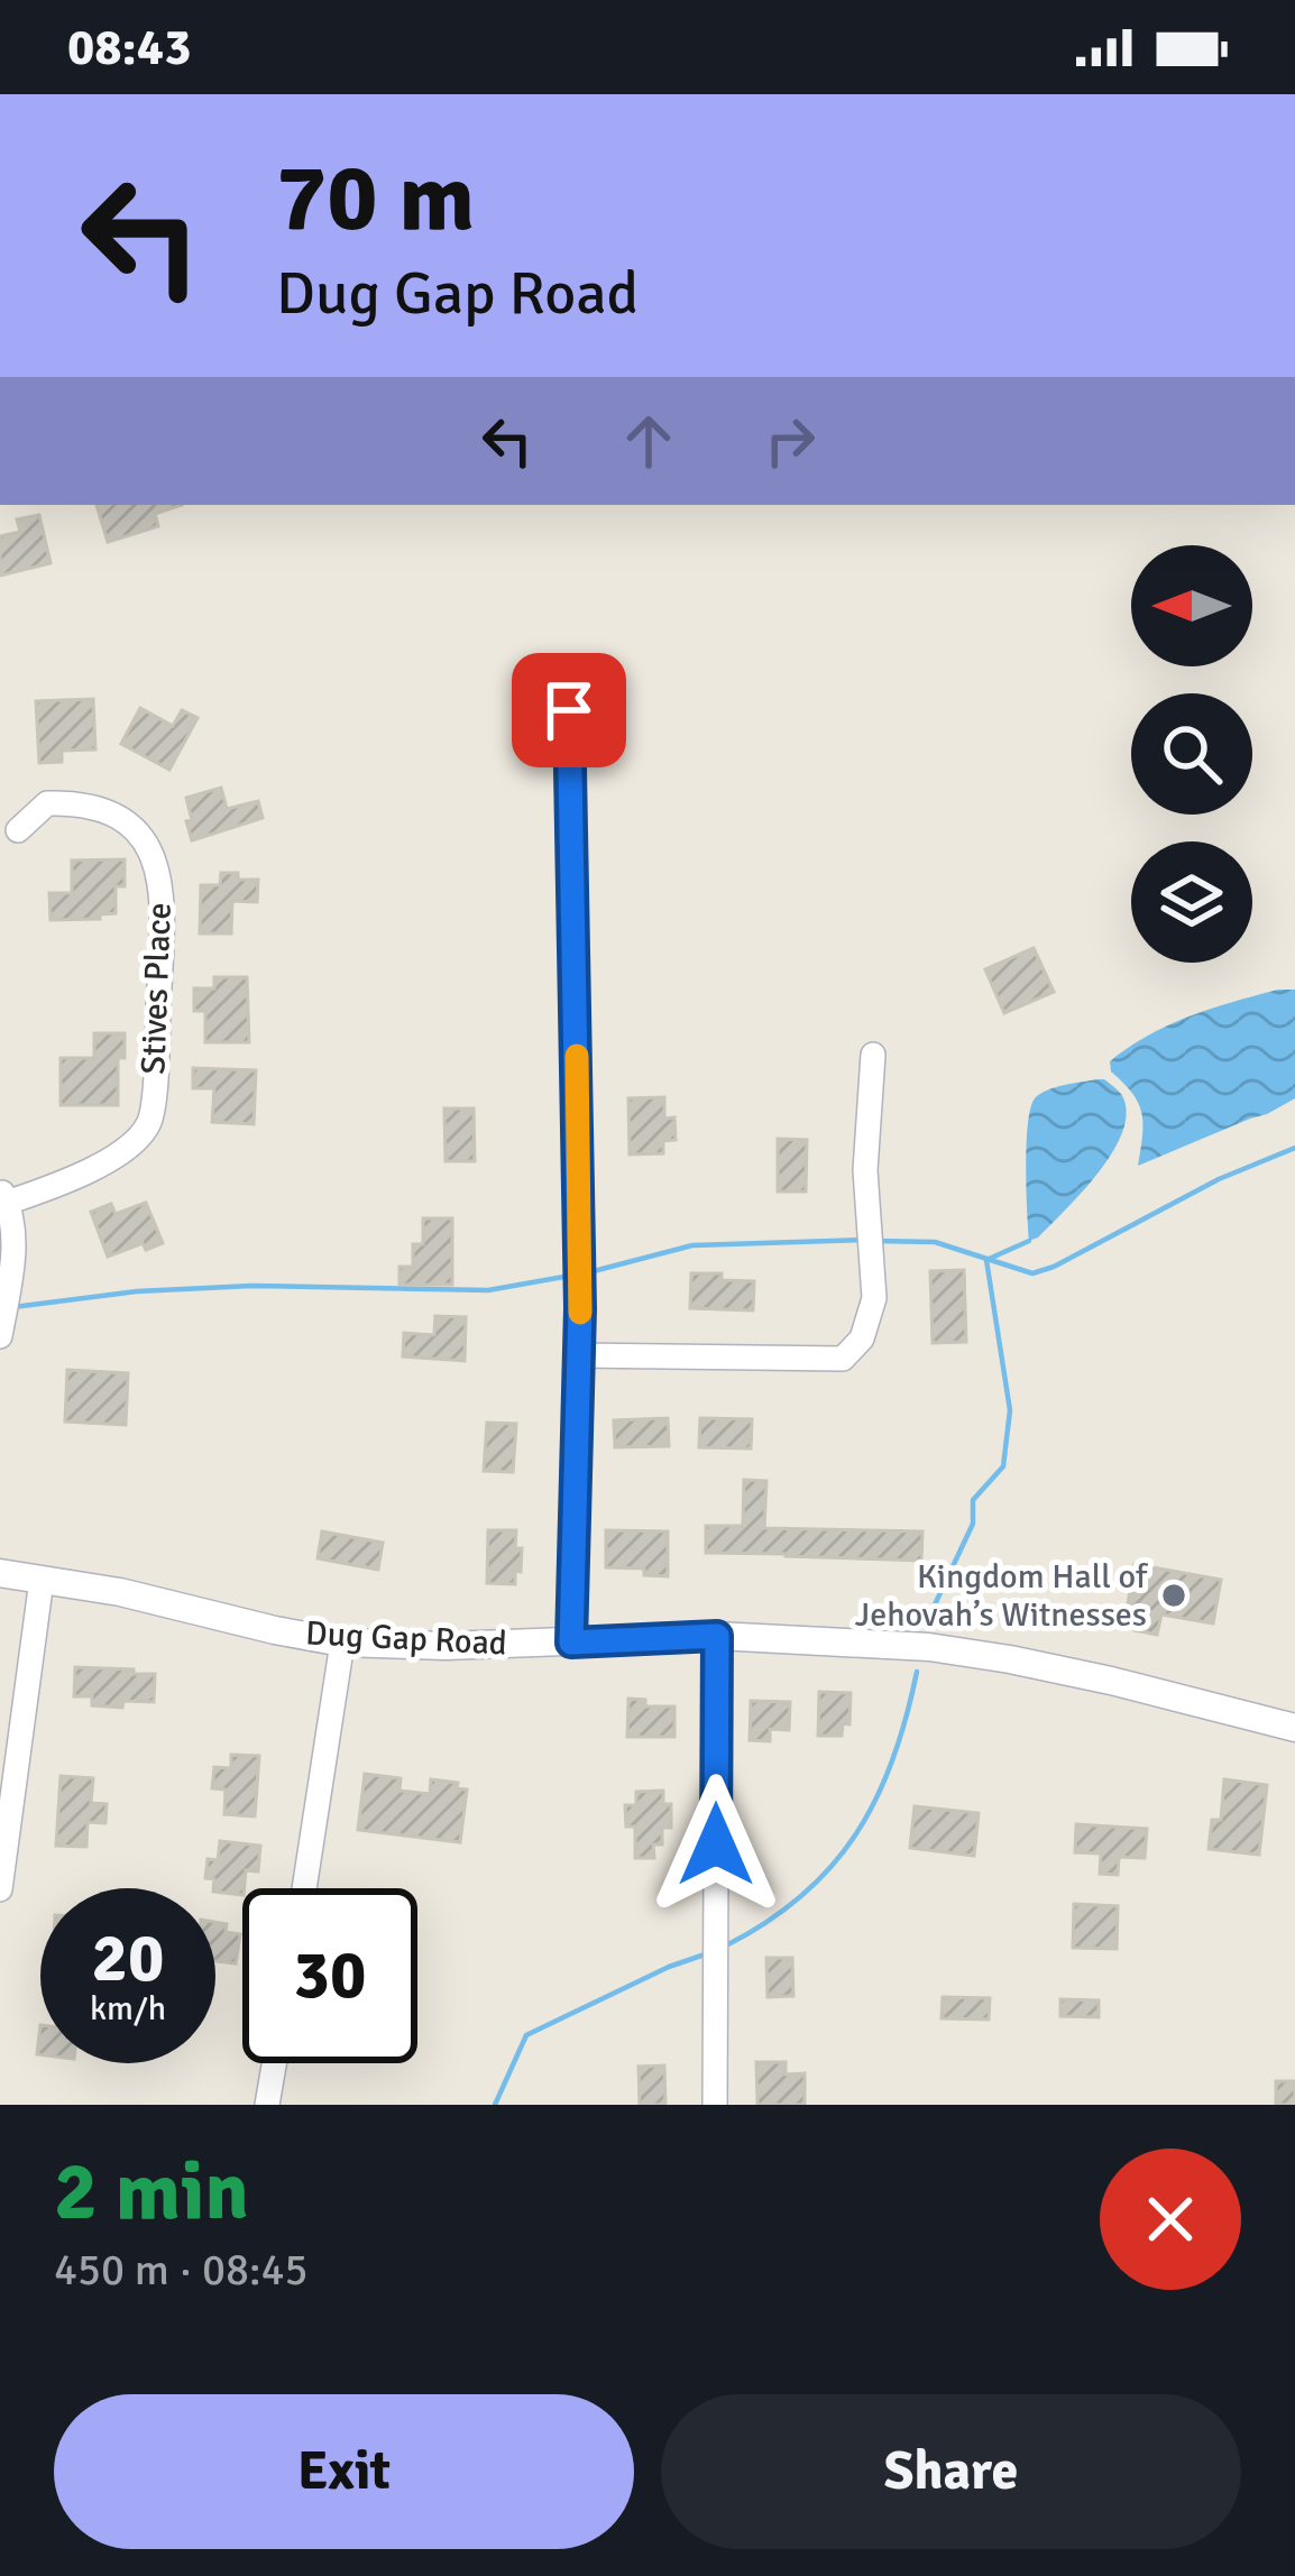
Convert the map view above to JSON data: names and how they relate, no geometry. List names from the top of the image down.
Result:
{
  "streets": {
    "street": ["Stives Place", "Dug Gap Road"]
  },
  "places": ["Kingdom Hall of Jehovah’s Witnesses"],
  "north": "left",
  "page": {
    "status": "08:43",
    "turn": ["70 m", "Dug Gap Road"],
    "speed": "20 km/h",
    "limit": "30",
    "heading": ["2 min", "450 m · 08:45"],
    "buttons": ["Exit", "Share"]
  }
}
